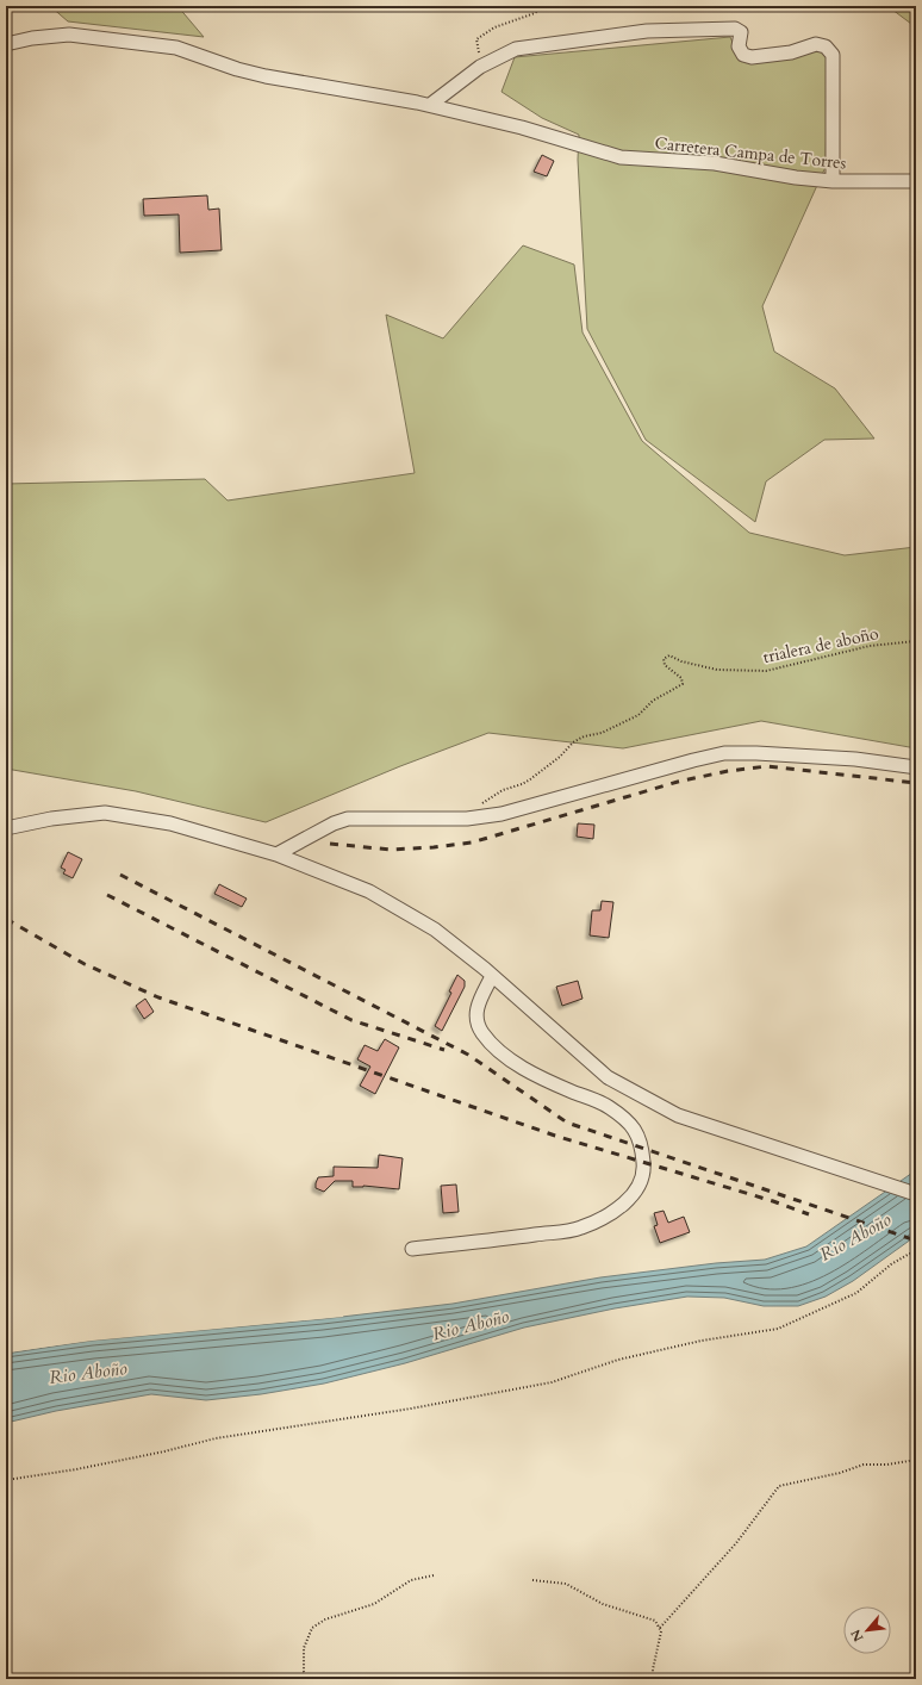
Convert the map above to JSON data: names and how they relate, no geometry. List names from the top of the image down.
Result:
{
  "streets": {
    "street": ["Carretera Campa de Torres"],
    "path": ["trialera de aboño"]
  },
  "water": ["Rio Aboño"],
  "north": "bottom left"
}
